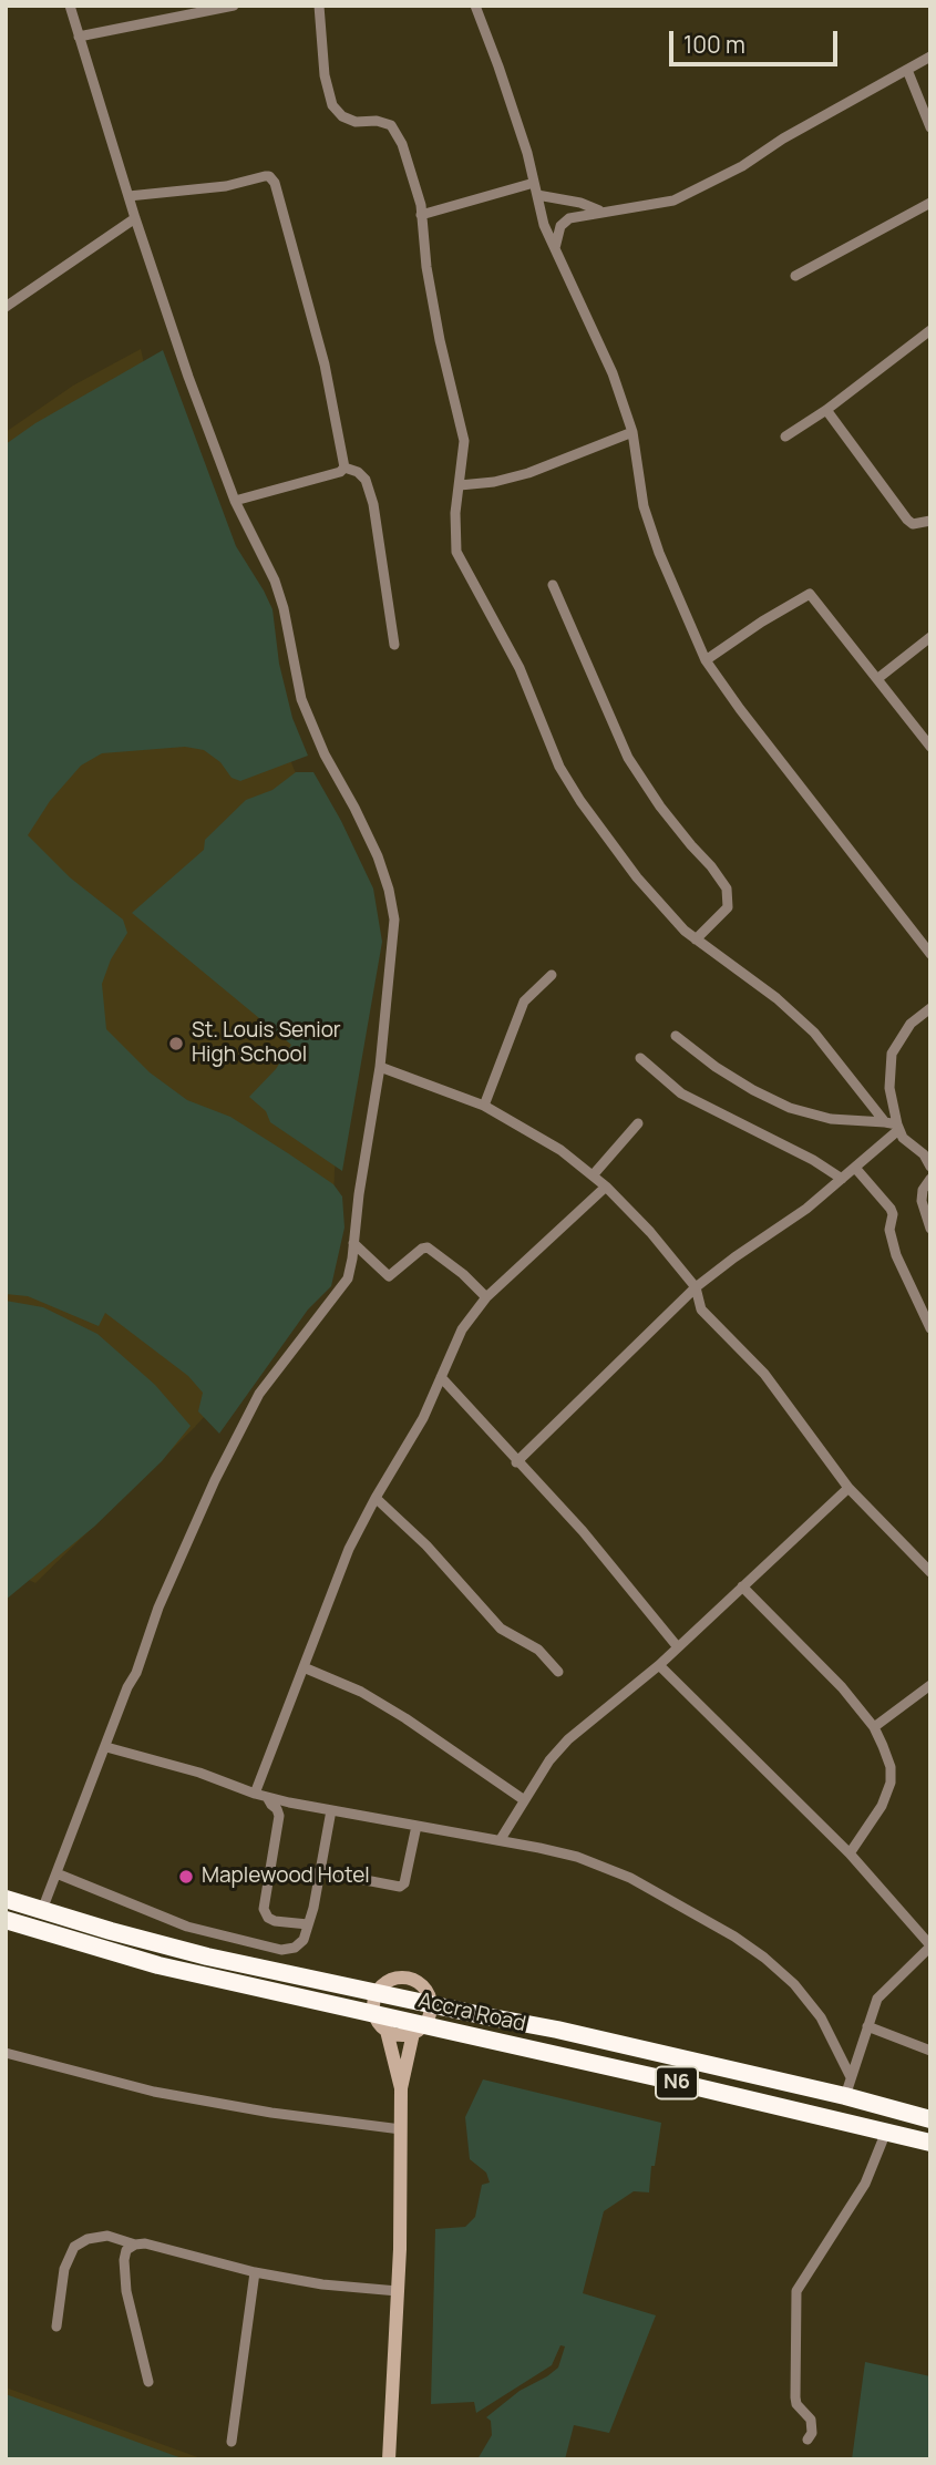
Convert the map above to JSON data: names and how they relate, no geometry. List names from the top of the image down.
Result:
{
  "streets": {
    "highway": ["Accra Road", "N6"]
  },
  "places": ["St. Louis Senior High School", "Maplewood Hotel"],
  "scale_bar": "100 m"
}
